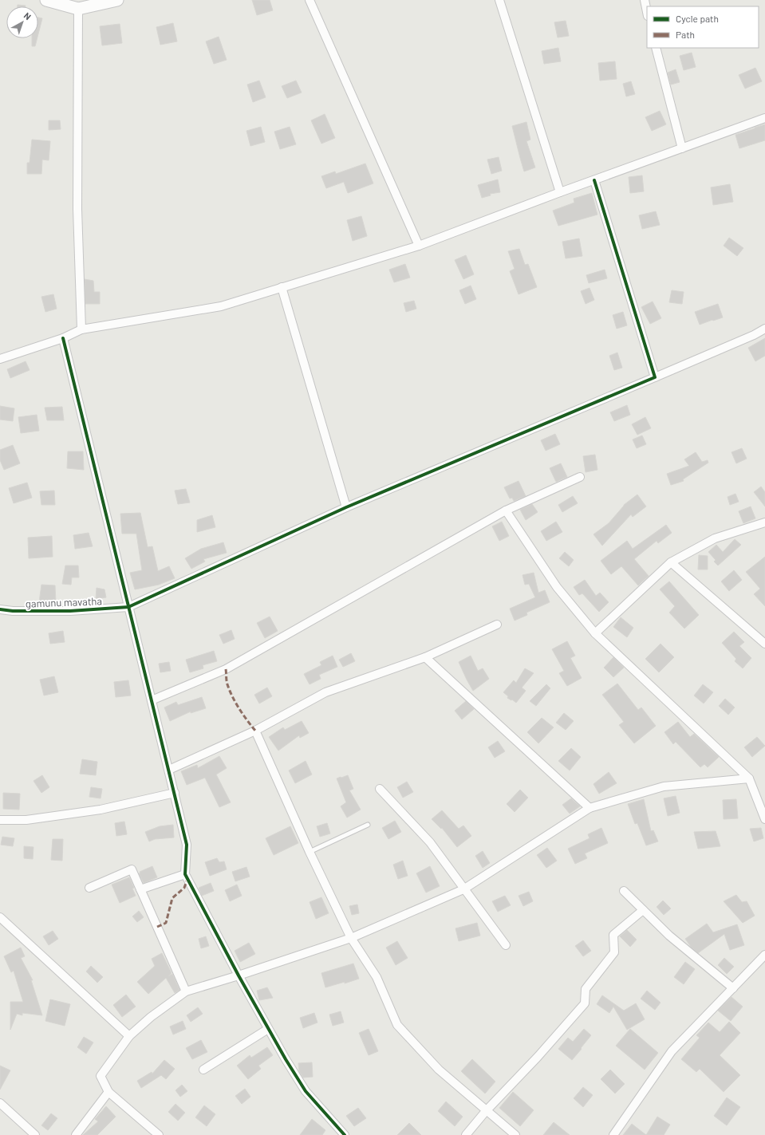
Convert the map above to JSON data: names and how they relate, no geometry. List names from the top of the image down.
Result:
{
  "streets": {
    "street": ["gamunu mavatha"]
  },
  "legend": ["Cycle path", "Path"],
  "north": "top right"
}
